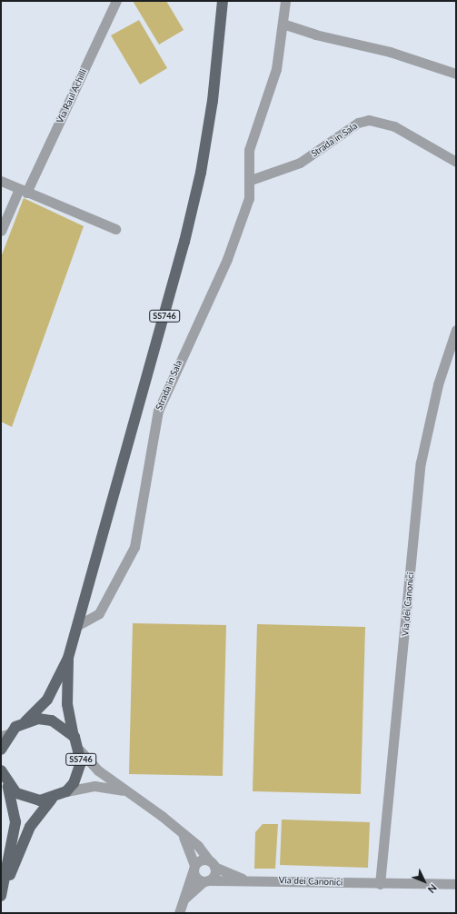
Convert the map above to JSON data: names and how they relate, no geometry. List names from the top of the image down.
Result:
{
  "streets": {
    "main road": ["SS746"],
    "street": ["Via Raul Achilli", "Strada in Sala", "Via dei Canonici"]
  },
  "crossings": [
    ["Strada in Sala", "SS746"],
    ["SS746", "Via dei Canonici"]
  ],
  "north": "bottom right"
}
